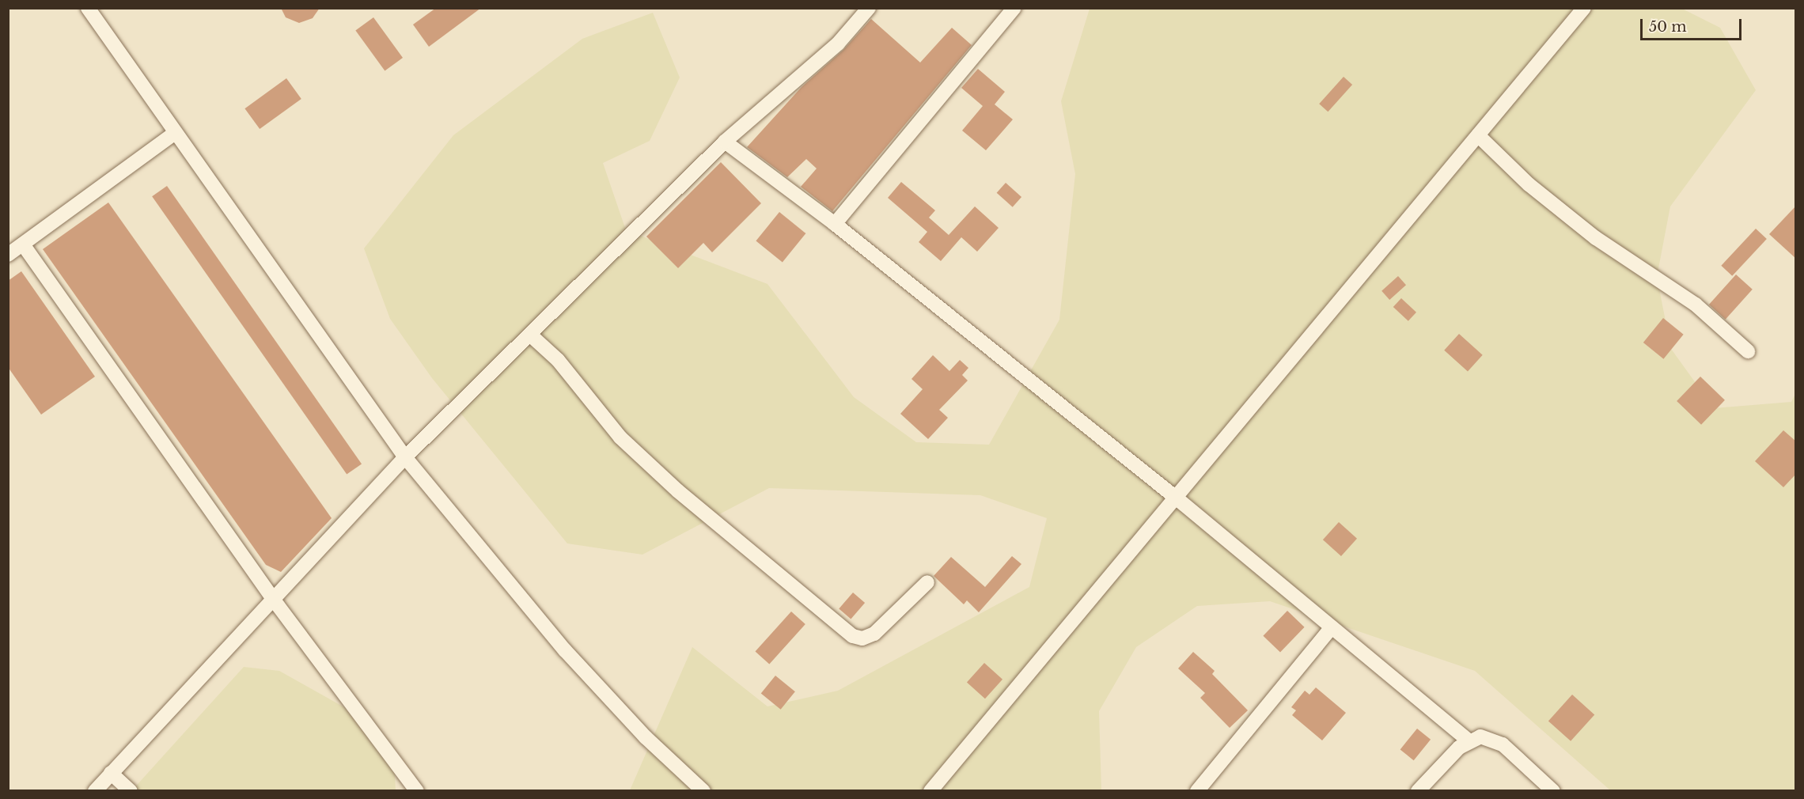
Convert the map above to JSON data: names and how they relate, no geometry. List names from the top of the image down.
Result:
{
  "scale_bar": "50 m"
}
